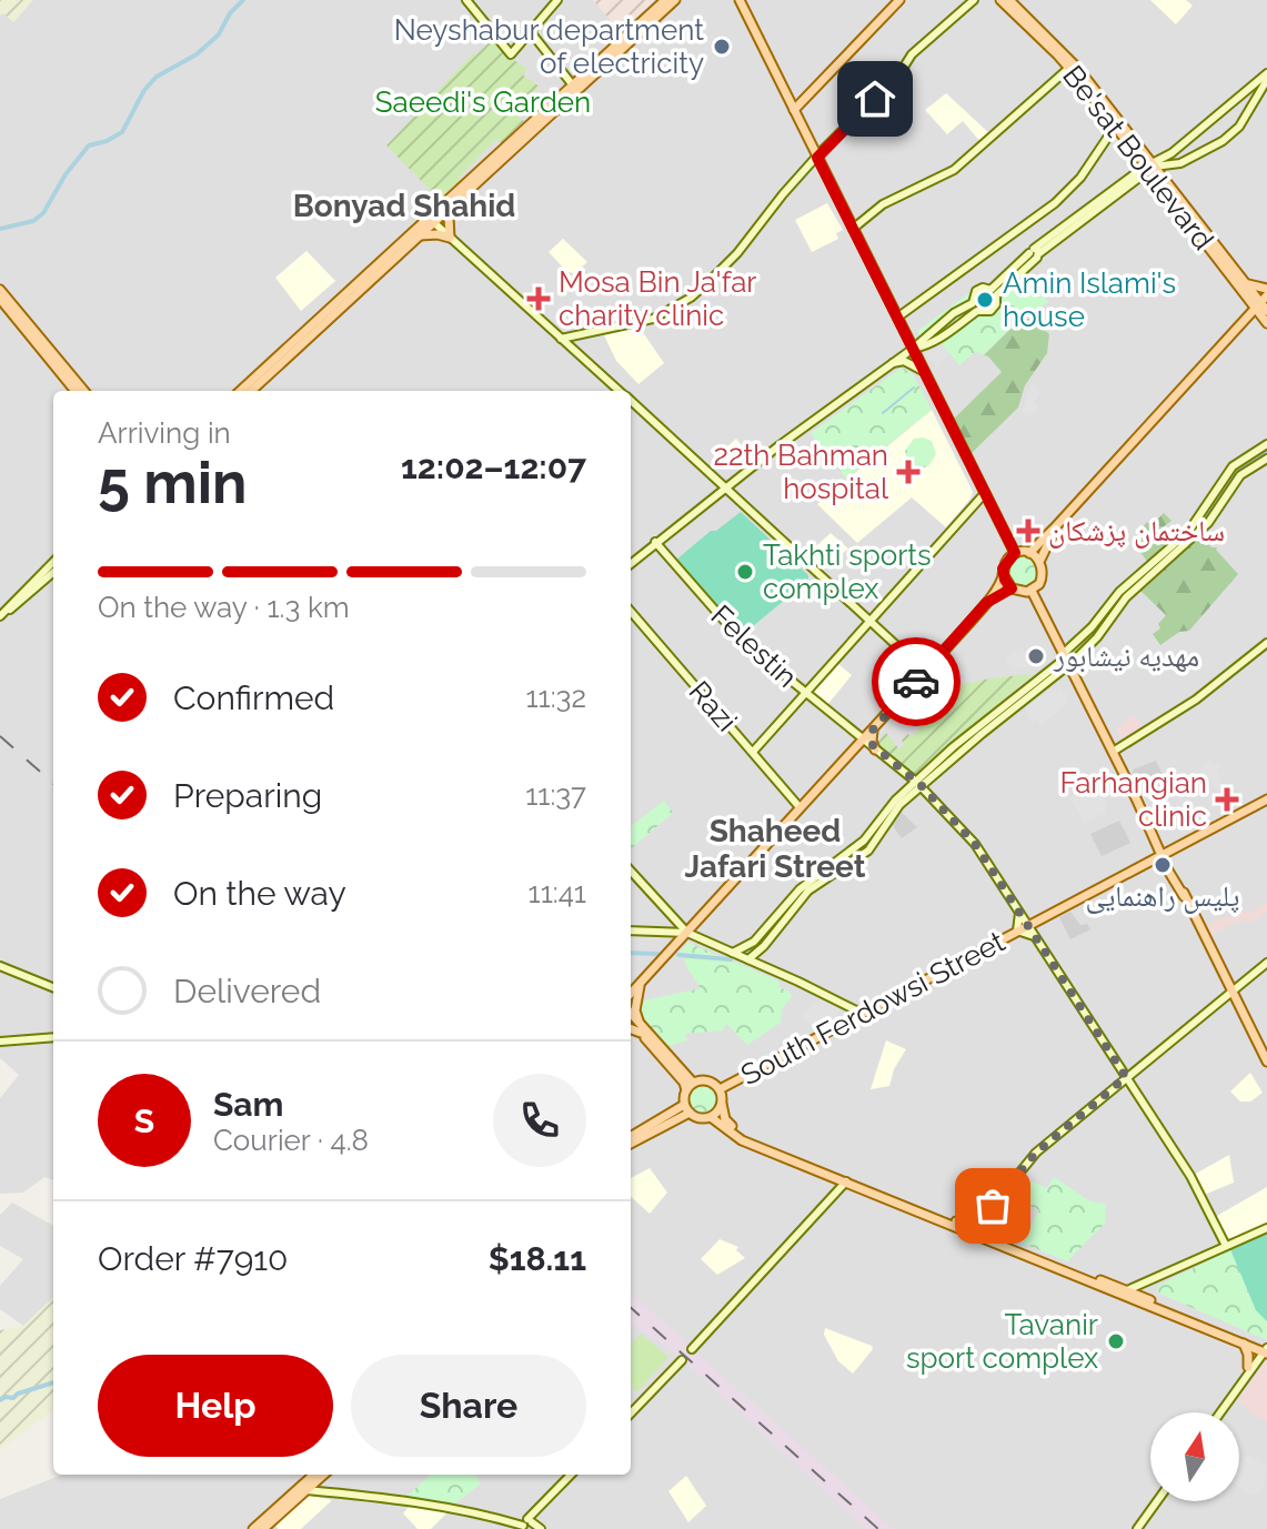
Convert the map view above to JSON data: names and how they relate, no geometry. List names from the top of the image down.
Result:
{
  "streets": {
    "main road": ["Be'sat Boulevard", "South Ferdowsi Street"],
    "street": ["Felestin", "Razi"]
  },
  "crossings": [
    ["Felestin", "South Ferdowsi Street"]
  ],
  "districts": ["Bonyad Shahid", "Shaheed Jafari Street"],
  "parks": ["Saeedi's Garden"],
  "places": {
    "other": [
      "Neyshabur department of electricity",
      "Amin Islami's house",
      "Takhti sports complex",
      "مهدیه نیشابور",
      "پلیس راهنمایی",
      "Tavanir sport complex"
    ],
    "health": [
      "Mosa Bin Ja'far charity clinic",
      "22th Bahman hospital",
      "ساختمان پزشکان",
      "Farhangian clinic"
    ]
  },
  "north": "top",
  "page": {
    "heading": ["5 min", "Arriving in", "12:02–12:07"],
    "panel": [
      "Sam",
      "Courier · 4.8",
      "Order #7910",
      "$18.11"
    ],
    "bar": "On the way · 1.3 km",
    "list": [
      ["Confirmed", "11:32"],
      ["Preparing", "11:37"],
      ["On the way", "11:41"],
      "Delivered"
    ],
    "round": "S",
    "buttons": ["Help", "Share"]
  }
}
